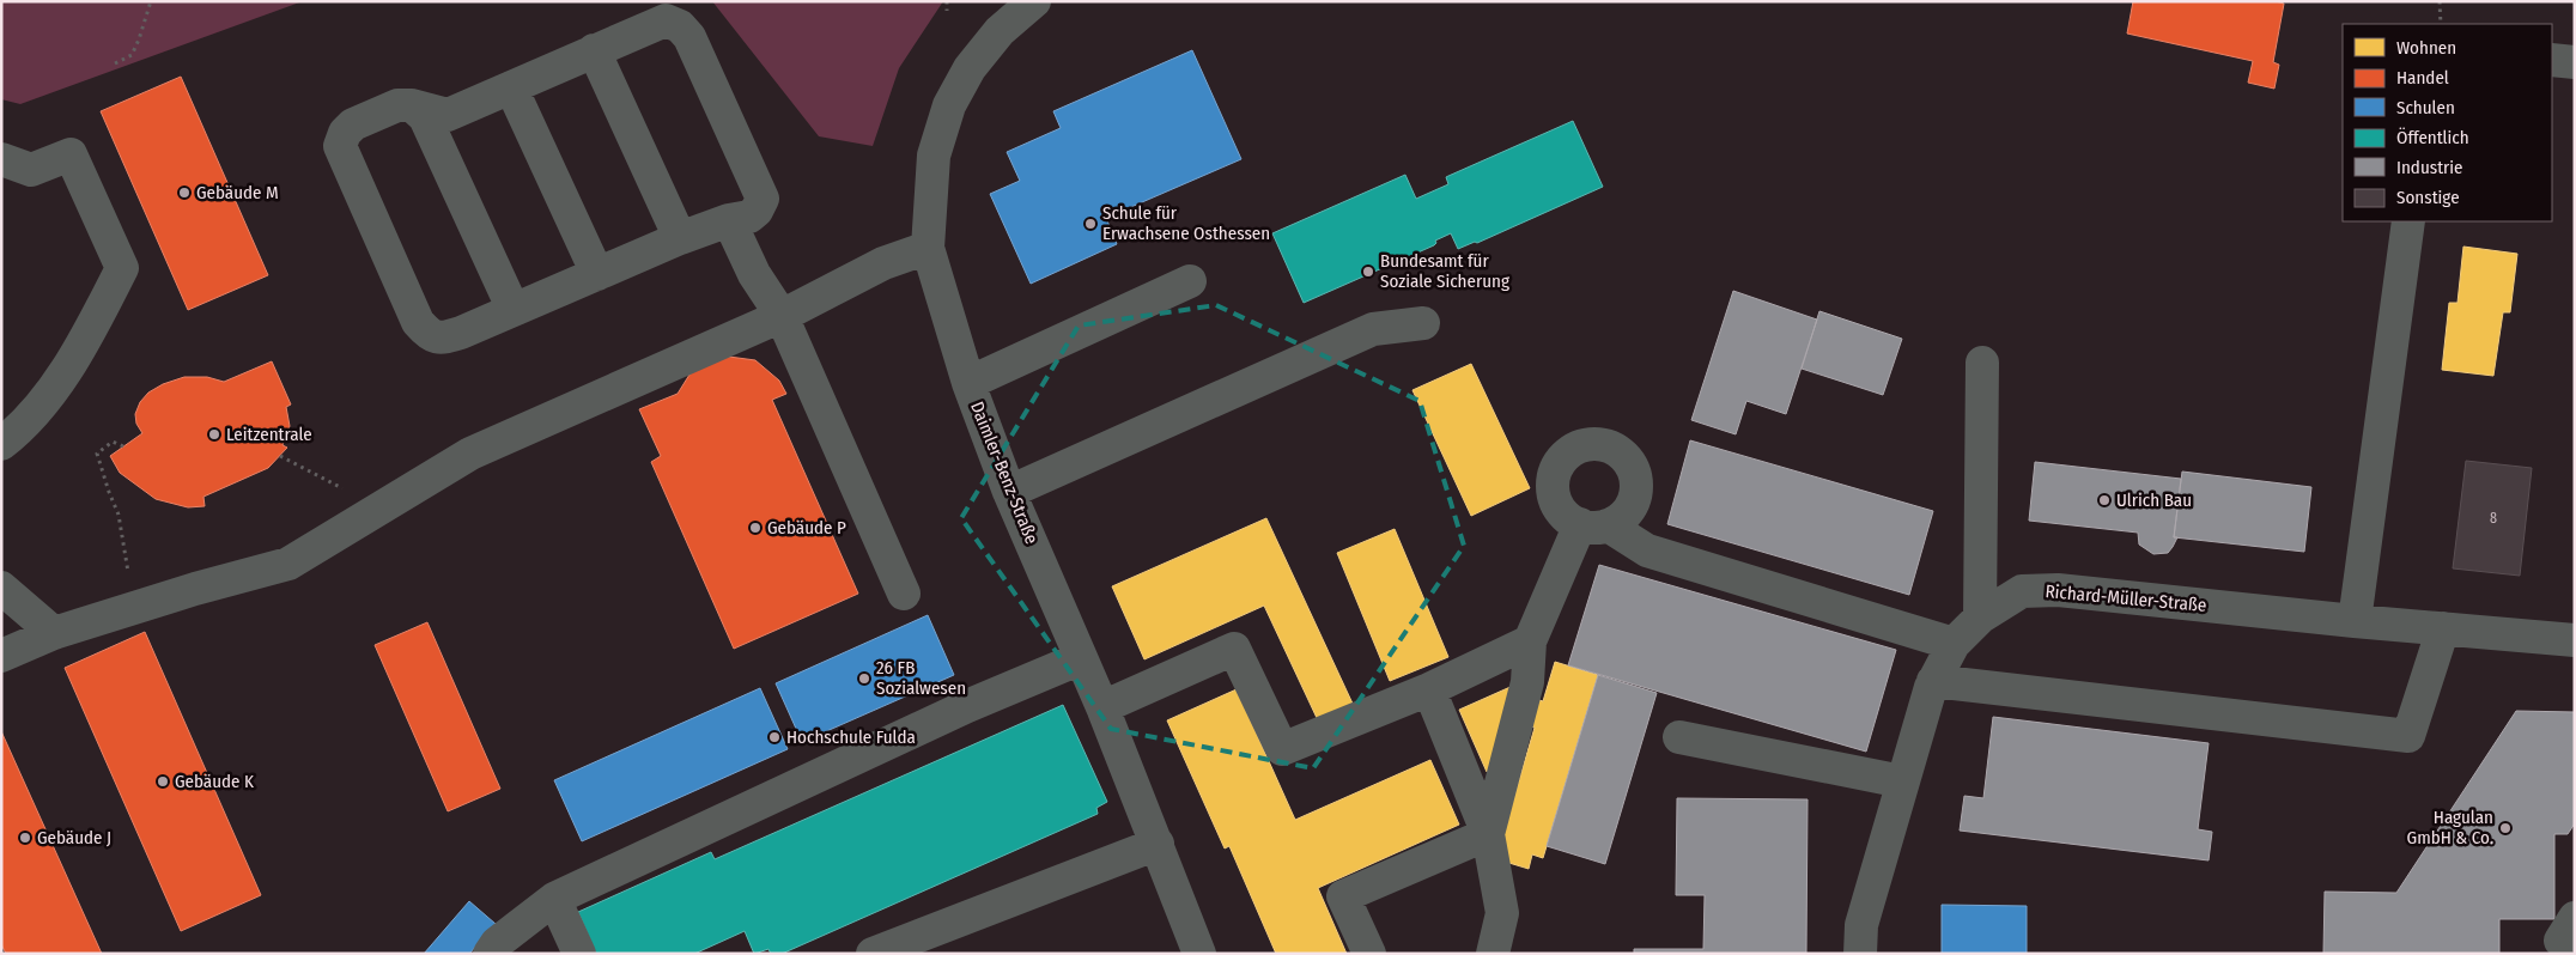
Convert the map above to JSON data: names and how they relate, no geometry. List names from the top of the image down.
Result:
{
  "streets": {
    "street": ["Daimler-Benz-Straße", "Richard-Müller-Straße"]
  },
  "places": [
    "Gebäude M",
    "Schule für Erwachsene Osthessen",
    "Bundesamt für Soziale Sicherung",
    "Leitzentrale",
    "Ulrich Bau",
    "Gebäude P",
    "26 FB Sozialwesen",
    "Hochschule Fulda",
    "Gebäude K",
    "Hagulan GmbH & Co.",
    "Gebäude J"
  ],
  "house_numbers": ["8"],
  "legend": [
    "Wohnen",
    "Handel",
    "Schulen",
    "Öffentlich",
    "Industrie",
    "Sonstige"
  ]
}
